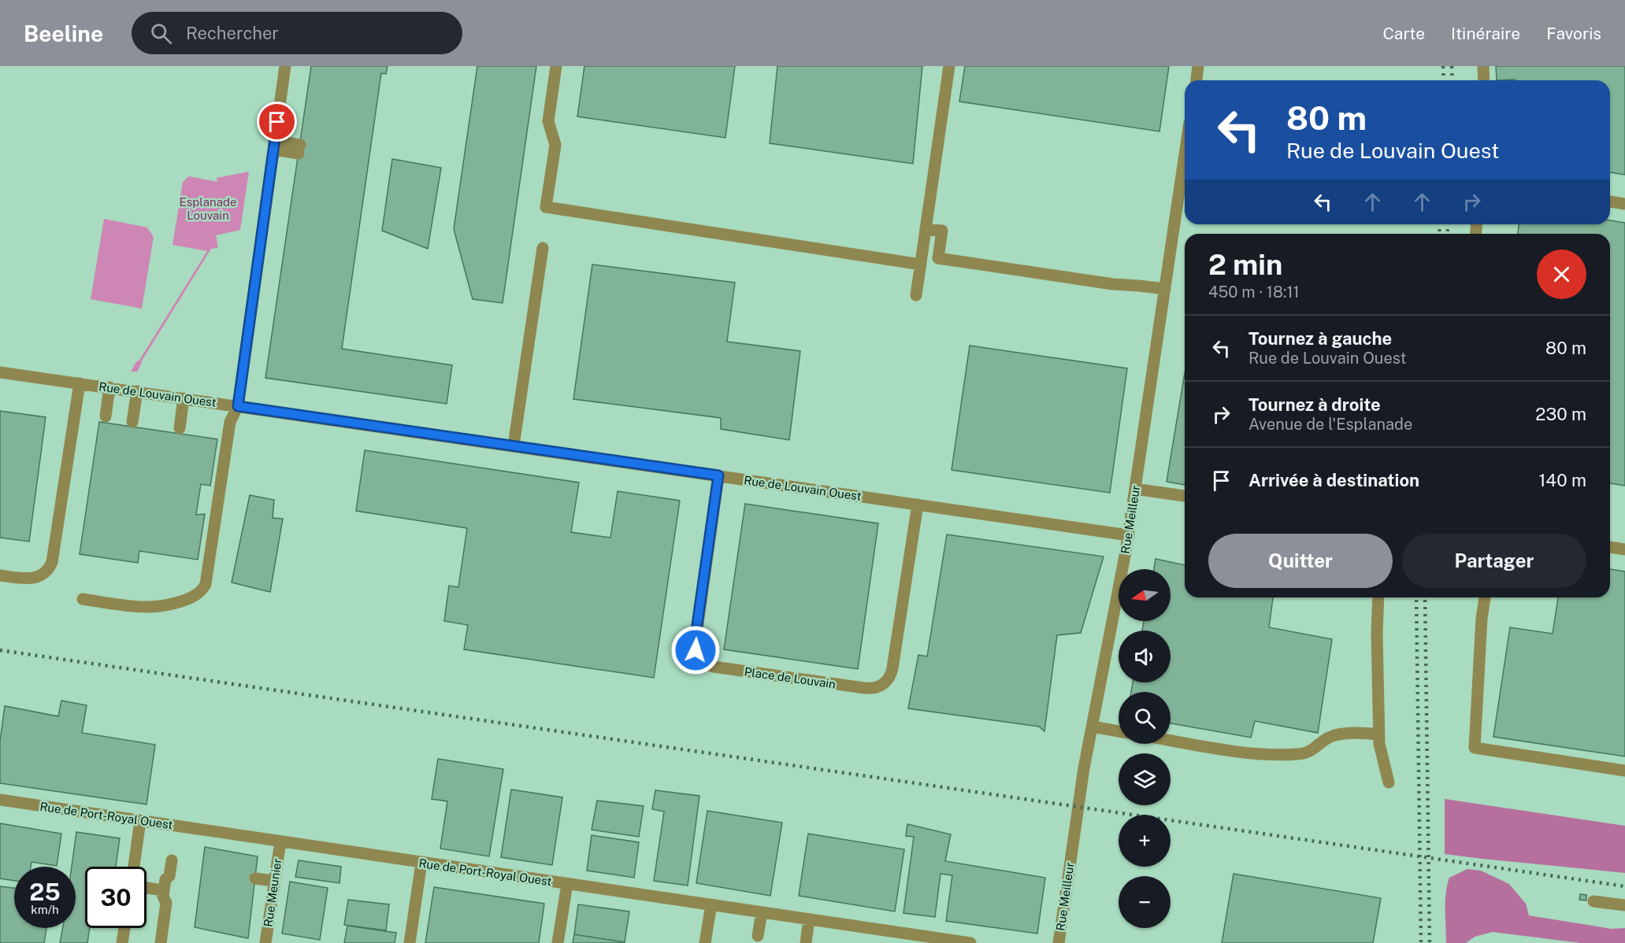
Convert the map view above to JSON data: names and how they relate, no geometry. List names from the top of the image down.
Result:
{
  "streets": {
    "street": [
      "Rue de Louvain Ouest",
      "Rue Meilleur",
      "Place de Louvain",
      "Rue de Port-Royal Ouest",
      "Rue Meunier"
    ]
  },
  "crossings": [
    ["Rue de Louvain Ouest", "Rue Meilleur"],
    ["Rue de Louvain Ouest", "Place de Louvain"],
    ["Rue de Port-Royal Ouest", "Rue Meunier"]
  ],
  "parks": ["Esplanade Louvain"],
  "north": "left",
  "page": {
    "header": "Beeline",
    "search": "Rechercher",
    "nav": ["Carte", "Itinéraire", "Favoris"],
    "turn": ["80 m", "Rue de Louvain Ouest"],
    "heading": ["2 min", "450 m · 18:11"],
    "list": [
      {
        "name": "Tournez à gauche",
        "note": "Rue de Louvain Ouest",
        "value": "80 m"
      },
      {
        "name": "Tournez à droite",
        "note": "Avenue de l'Esplanade",
        "value": "230 m"
      },
      {
        "name": "Arrivée à destination",
        "value": "140 m"
      }
    ],
    "buttons": ["Quitter", "Partager"],
    "map_buttons": ["+", "−"],
    "speed": "25 km/h",
    "limit": "30"
  }
}
